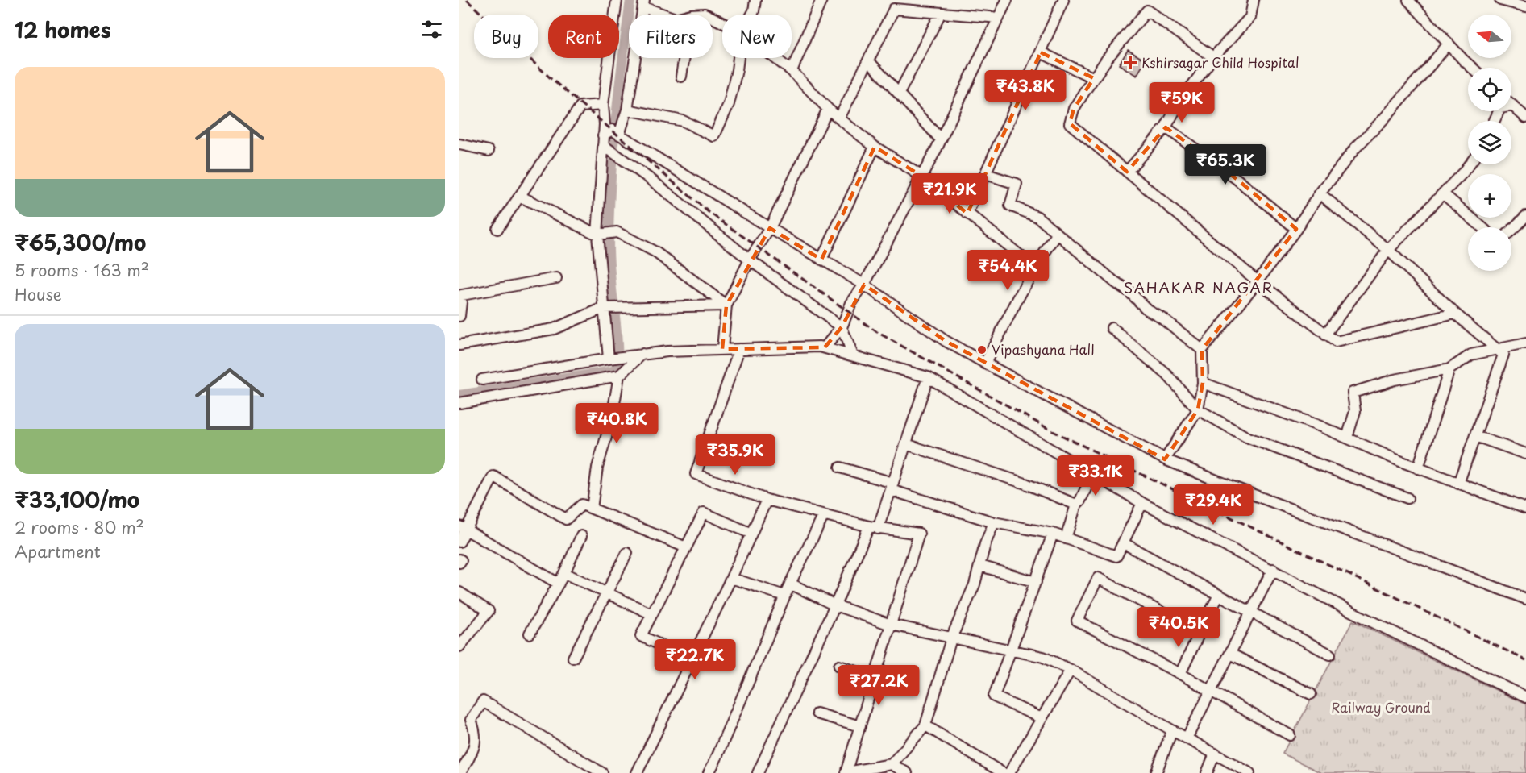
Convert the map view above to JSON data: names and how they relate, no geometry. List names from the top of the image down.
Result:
{
  "districts": ["SAHAKAR NAGAR"],
  "parks": ["Railway Ground"],
  "places": {
    "health": ["Kshirsagar Child Hospital"],
    "other": ["Vipashyana Hall"]
  },
  "north": "left",
  "page": {
    "heading": "12 homes",
    "map_buttons": ["+", "−"],
    "chip": [
      "Buy",
      "Rent",
      "Filters",
      "New"
    ],
    "list": [
      {
        "name": "₹65,300/mo",
        "note": "5 rooms · 163 m² · House"
      },
      {
        "name": "₹33,100/mo",
        "note": "2 rooms · 80 m² · Apartment"
      }
    ],
    "price": [
      "₹43.8K",
      "₹59K",
      "₹65.3K",
      "₹21.9K",
      "₹54.4K",
      "₹40.8K",
      "₹35.9K",
      "₹33.1K",
      "₹29.4K",
      "₹40.5K",
      "₹22.7K",
      "₹27.2K"
    ]
  }
}
